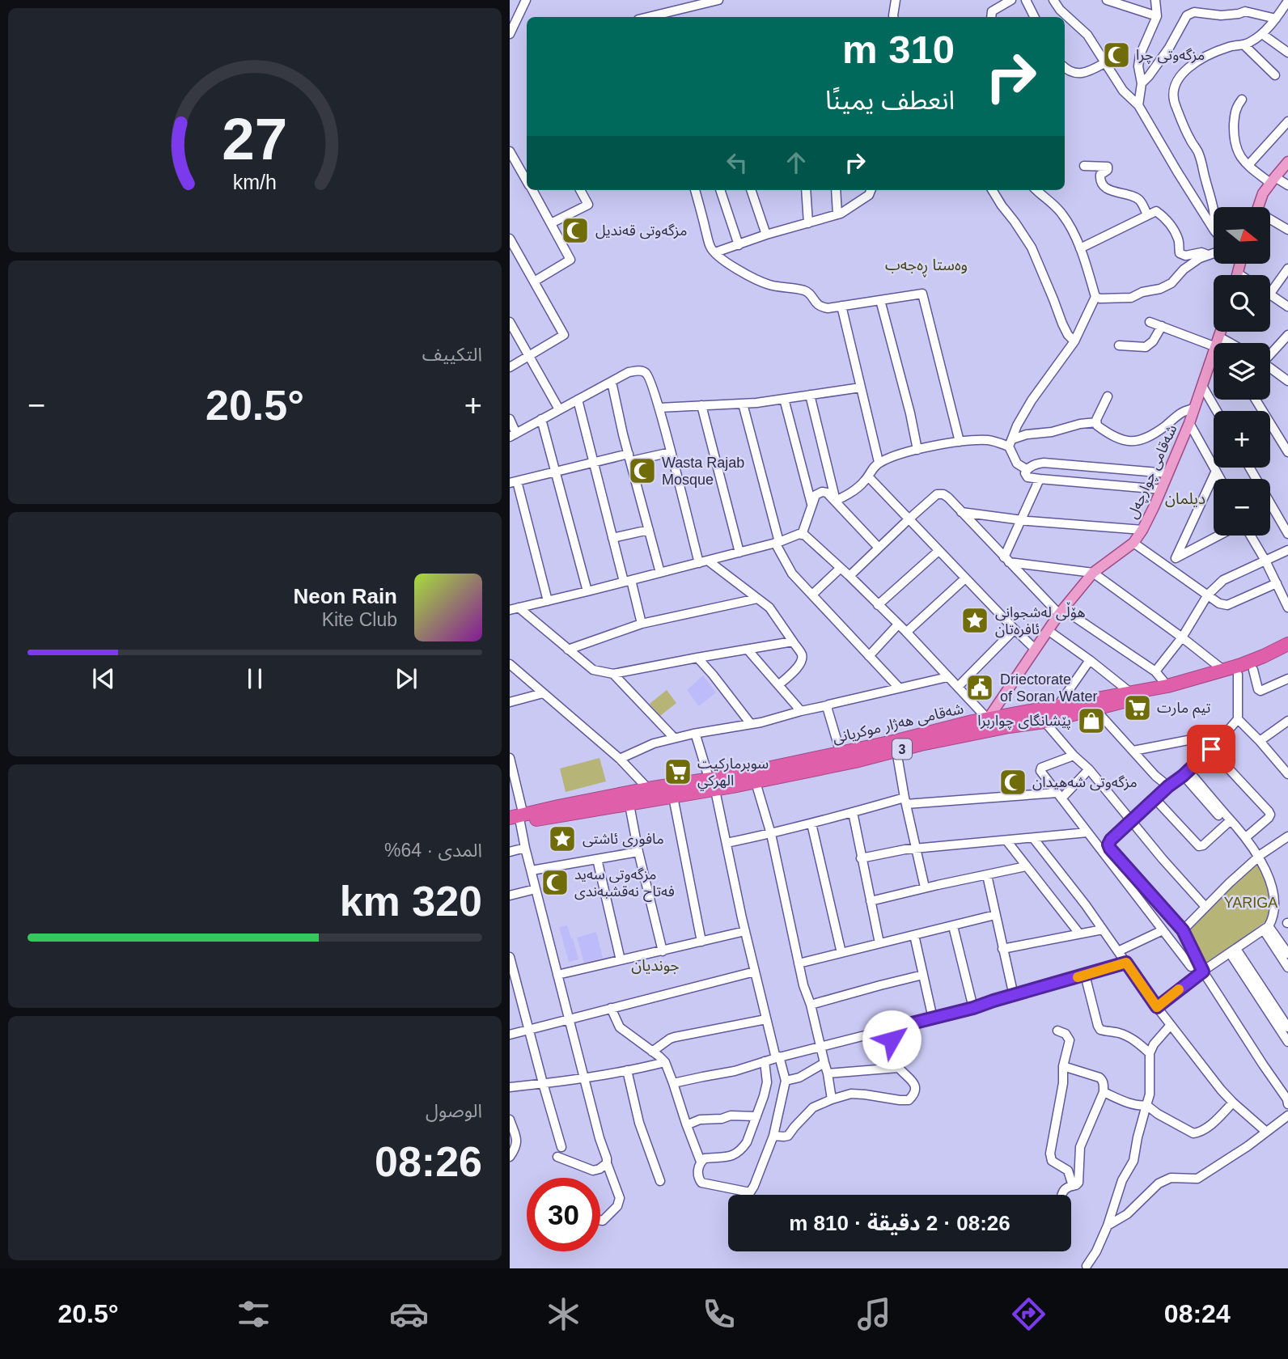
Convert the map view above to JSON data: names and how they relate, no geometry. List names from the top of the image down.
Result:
{
  "streets": {
    "highway": ["شەقامی ھەژار موکریانی", "3"],
    "main road": ["شەقامی چوارچەل"]
  },
  "crossings": [
    ["شەقامی چوارچەل", "شەقامی ھەژار موکریانی"]
  ],
  "districts": ["وەستا ڕەجەب", "دیلمان", "جوندیان"],
  "parks": ["YARIGA"],
  "places": {
    "mosque": [
      "مزگەوتى چرا",
      "مزگەوتی قەندیل",
      "Wasta Rajab Mosque",
      "مزگەوتی شەهیدان",
      "مزگەوتی سەید فەتاح نەقشبەندی"
    ],
    "place": ["هۆڵی لەشجوانی ئافرەتان", "مافوری ئاشتی"],
    "public building": ["Driectorate of Soran Water"],
    "supermarket": ["تيم مارت", "سوبرماركيت الهركي"],
    "shop": ["پێشانگای چواربرا"]
  },
  "north": "right",
  "page": {
    "turn": ["310 m", "انعطف يمينًا"],
    "map_buttons": ["+", "−"],
    "tile": [
      "التكييف",
      ["المدى · 64%", "320 km"],
      ["الوصول", "08:26"]
    ],
    "heat": ["−", "20.5°", "+"],
    "song": ["Neon Rain", "Kite Club"],
    "limit": "30",
    "trip": "08:26 · 2 دقيقة · 810 m",
    "tabs": ["08:24", "20.5°"],
    "gauge": ["27", "km/h"]
  }
}
